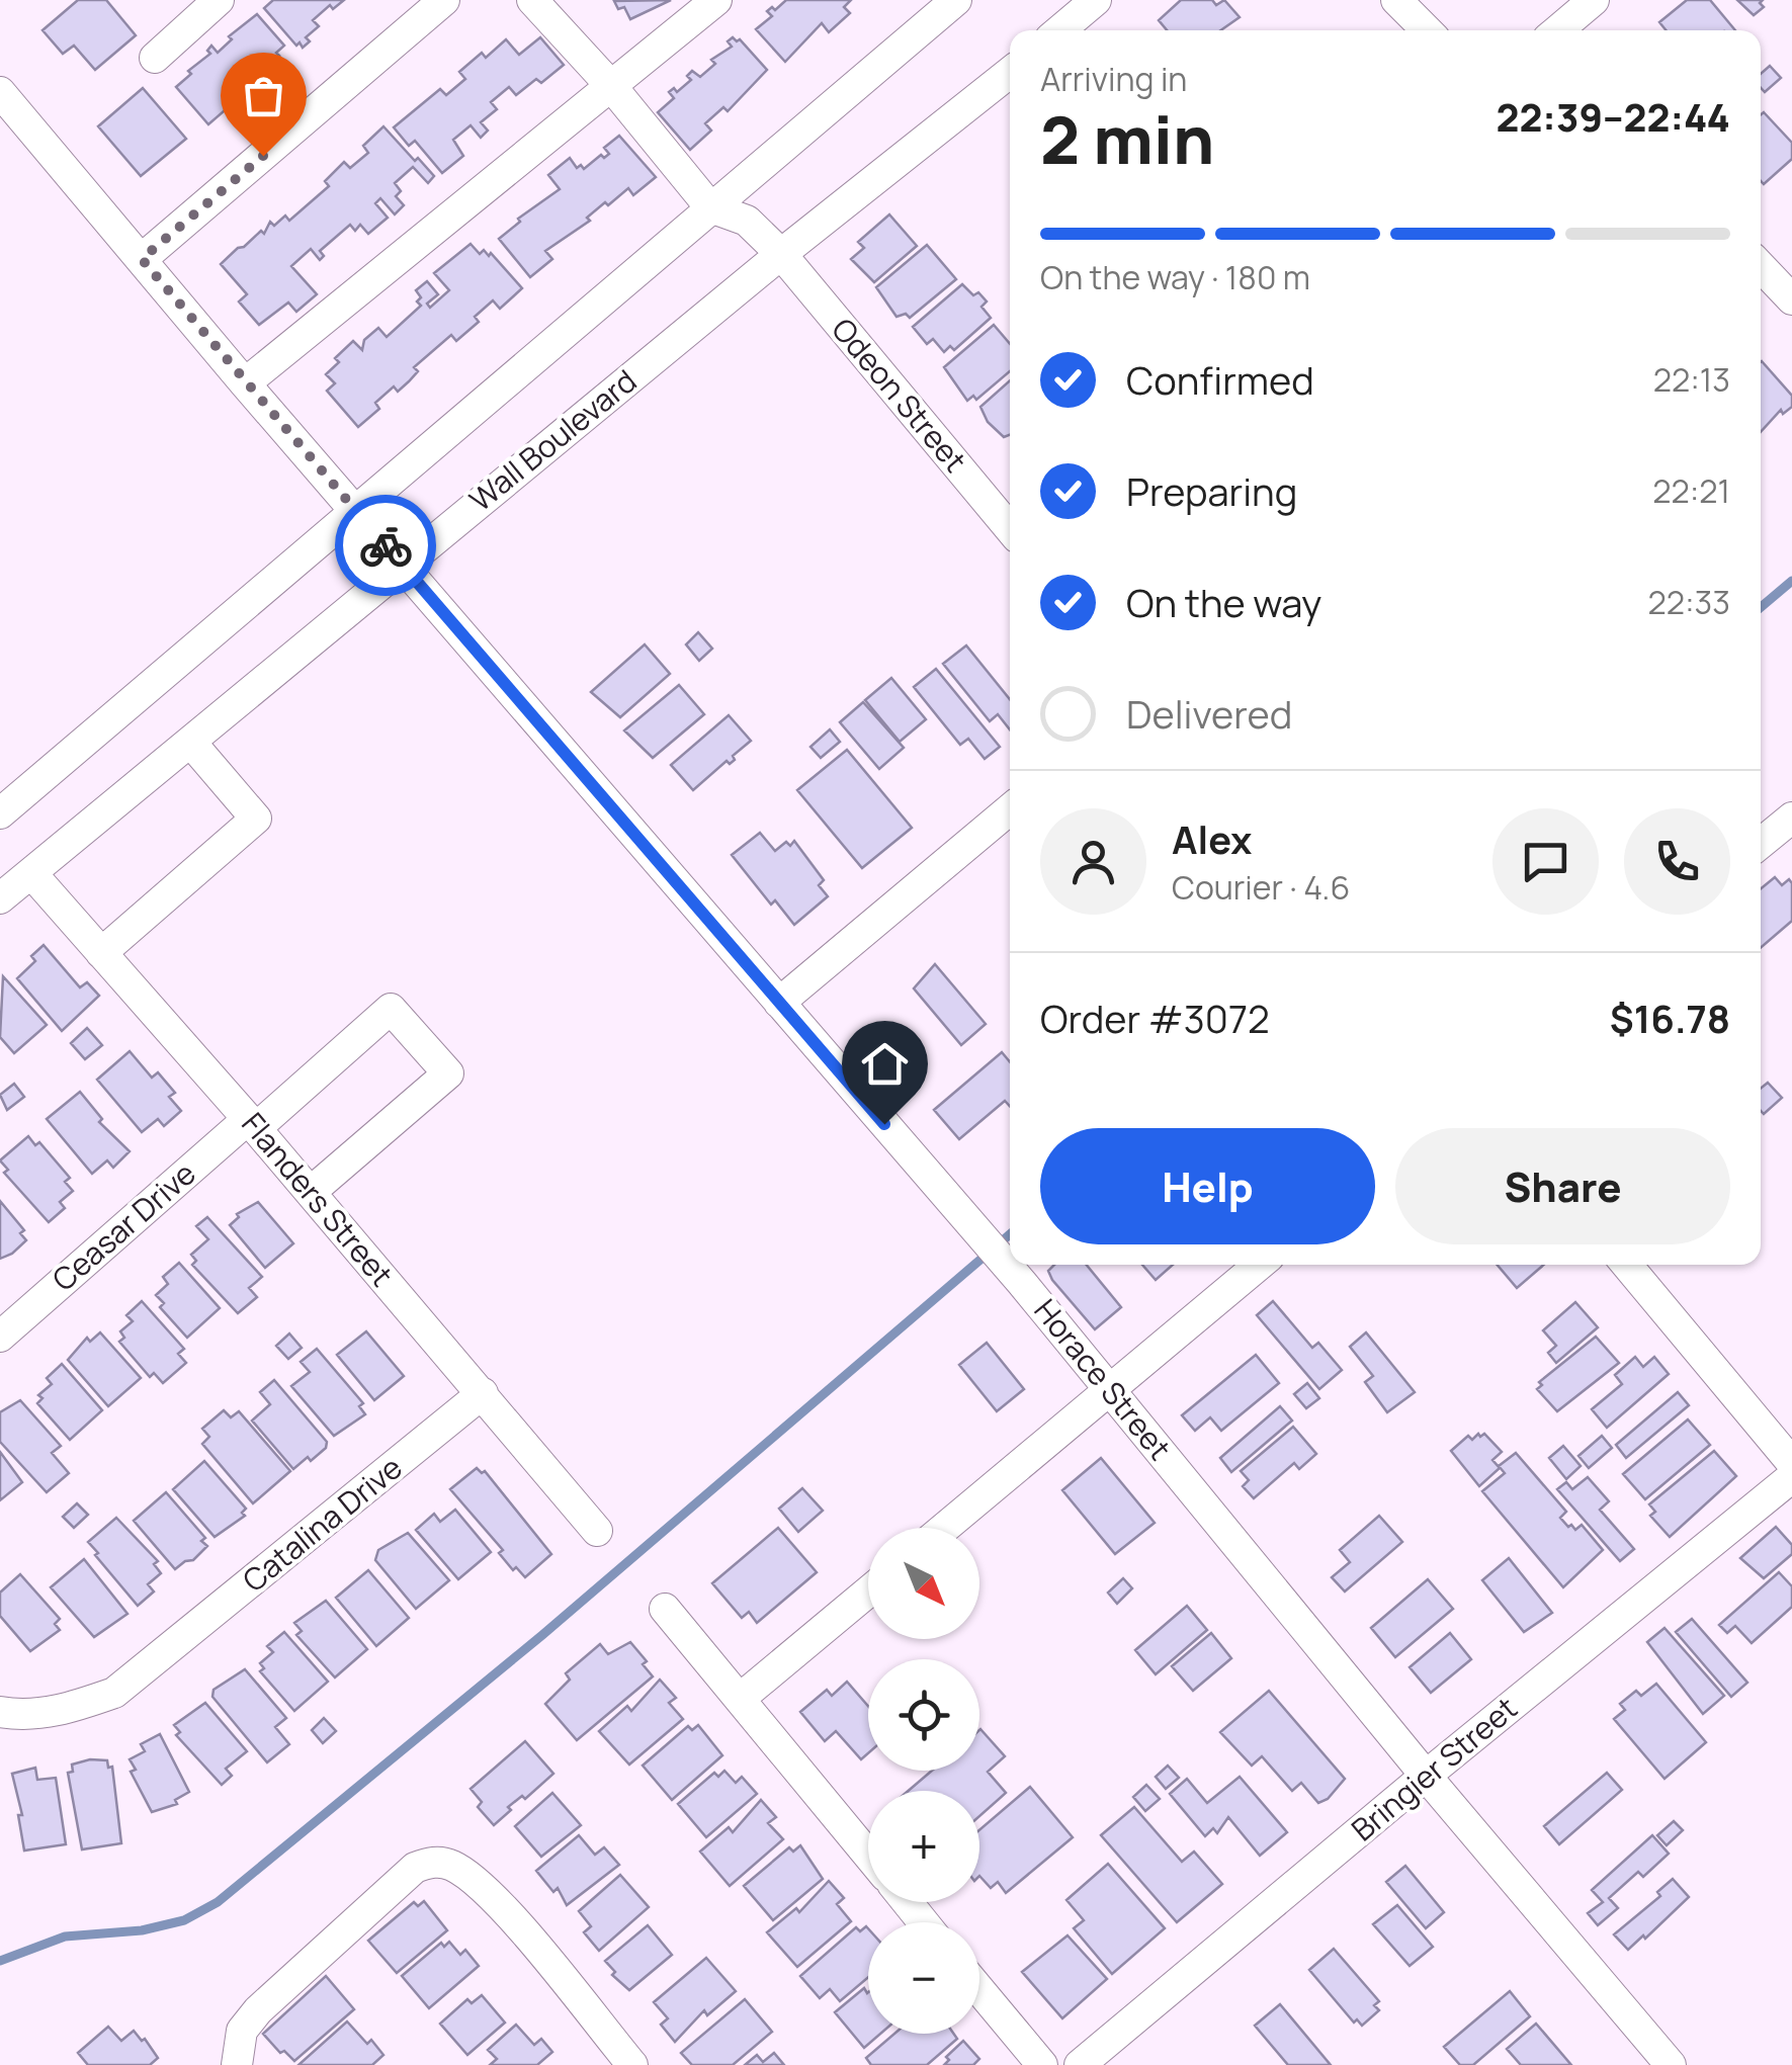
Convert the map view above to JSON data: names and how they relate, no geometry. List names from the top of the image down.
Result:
{
  "streets": {
    "street": [
      "Odeon Street",
      "Wall Boulevard",
      "Flanders Street",
      "Ceasar Drive",
      "Horace Street",
      "Catalina Drive",
      "Bringier Street"
    ]
  },
  "crossings": [
    ["Odeon Street", "Wall Boulevard"],
    ["Wall Boulevard", "Flanders Street"],
    ["Wall Boulevard", "Horace Street"],
    ["Flanders Street", "Ceasar Drive"],
    ["Flanders Street", "Catalina Drive"],
    ["Horace Street", "Bringier Street"]
  ],
  "north": "bottom right",
  "page": {
    "heading": ["2 min", "Arriving in", "22:39–22:44"],
    "panel": [
      "Alex",
      "Courier · 4.6",
      "Order #3072",
      "$16.78"
    ],
    "bar": "On the way · 180 m",
    "list": [
      ["Confirmed", "22:13"],
      ["Preparing", "22:21"],
      ["On the way", "22:33"],
      "Delivered"
    ],
    "buttons": ["Help", "Share"],
    "map_buttons": ["+", "−"]
  }
}
